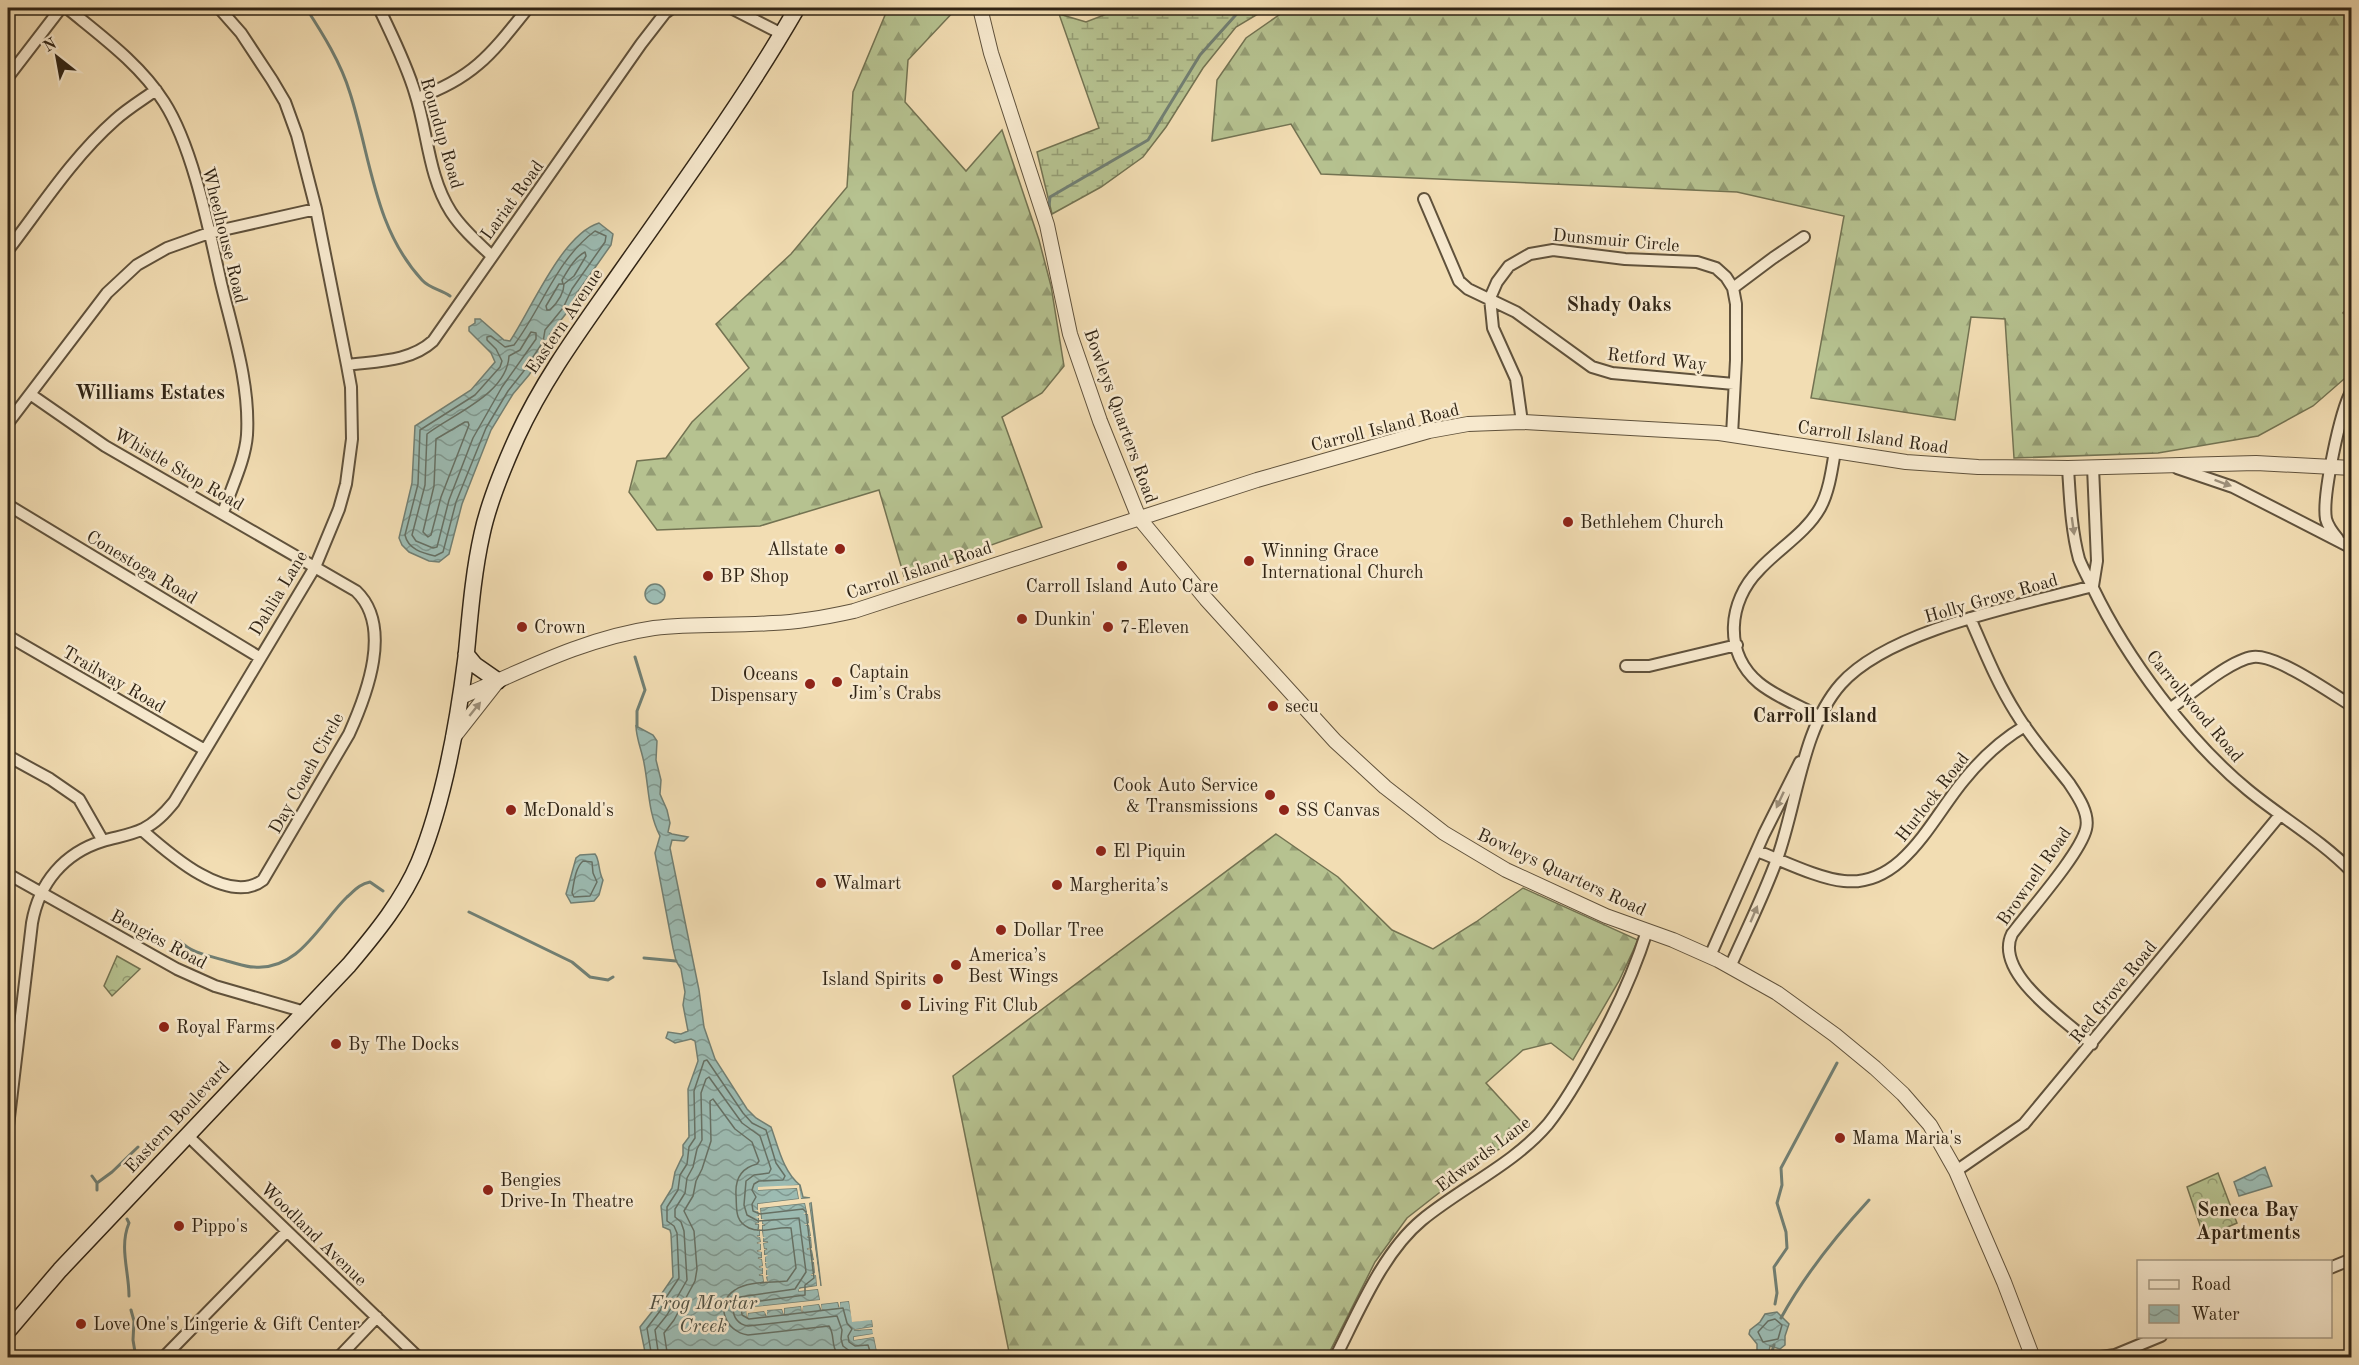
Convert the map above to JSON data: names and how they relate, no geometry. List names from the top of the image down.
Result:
{
  "streets": {
    "main road": ["Eastern Avenue", "Eastern Boulevard"],
    "street": [
      "Roundup Road",
      "Lariat Road",
      "Wheelhouse Road",
      "Dunsmuir Circle",
      "Retford Way",
      "Bowleys Quarters Road",
      "Carroll Island Road",
      "Whistle Stop Road",
      "Conestoga Road",
      "Dahlia Lane",
      "Holly Grove Road",
      "Trailway Road",
      "Carrollwood Road",
      "Day Coach Circle",
      "Hurlock Road",
      "Brownell Road",
      "Bengies Road",
      "Red Grove Road",
      "Edwards Lane",
      "Woodland Avenue"
    ]
  },
  "crossings": [
    ["Roundup Road", "Lariat Road"],
    ["Lariat Road", "Dahlia Lane"],
    ["Wheelhouse Road", "Whistle Stop Road"],
    ["Dunsmuir Circle", "Retford Way"],
    ["Eastern Avenue", "Carroll Island Road"],
    ["Eastern Avenue", "Eastern Boulevard"],
    ["Bowleys Quarters Road", "Carroll Island Road"],
    ["Bowleys Quarters Road", "Holly Grove Road"],
    ["Bowleys Quarters Road", "Red Grove Road"],
    ["Bowleys Quarters Road", "Edwards Lane"],
    ["Carroll Island Road", "Carrollwood Road"],
    ["Carroll Island Road", "Eastern Boulevard"],
    ["Whistle Stop Road", "Dahlia Lane"],
    ["Whistle Stop Road", "Day Coach Circle"],
    ["Conestoga Road", "Dahlia Lane"],
    ["Dahlia Lane", "Trailway Road"],
    ["Dahlia Lane", "Day Coach Circle"],
    ["Dahlia Lane", "Bengies Road"],
    ["Holly Grove Road", "Carrollwood Road"],
    ["Holly Grove Road", "Hurlock Road"],
    ["Holly Grove Road", "Brownell Road"],
    ["Carrollwood Road", "Red Grove Road"],
    ["Hurlock Road", "Brownell Road"],
    ["Brownell Road", "Red Grove Road"],
    ["Bengies Road", "Eastern Boulevard"],
    ["Eastern Boulevard", "Woodland Avenue"]
  ],
  "districts": [
    "Shady Oaks",
    "Williams Estates",
    "Carroll Island",
    "Seneca Bay Apartments"
  ],
  "water": ["Frog Mortar Creek"],
  "places": [
    "Bethlehem Church",
    "Allstate",
    "Winning Grace International Church",
    "Carroll Island Auto Care",
    "BP Shop",
    "Dunkin'",
    "Crown",
    "7-Eleven",
    "Captain Jim’s Crabs",
    "Oceans Dispensary",
    "secu",
    "Cook Auto Service & Transmissions",
    "McDonald's",
    "SS Canvas",
    "El Piquin",
    "Walmart",
    "Margherita’s",
    "Dollar Tree",
    "America’s Best Wings",
    "Island Spirits",
    "Living Fit Club",
    "Royal Farms",
    "By The Docks",
    "Mama Maria's",
    "Bengies Drive-In Theatre",
    "Pippo's",
    "Love One's Lingerie & Gift Center"
  ],
  "legend": ["Road", "Water"],
  "north": "top left"
}
